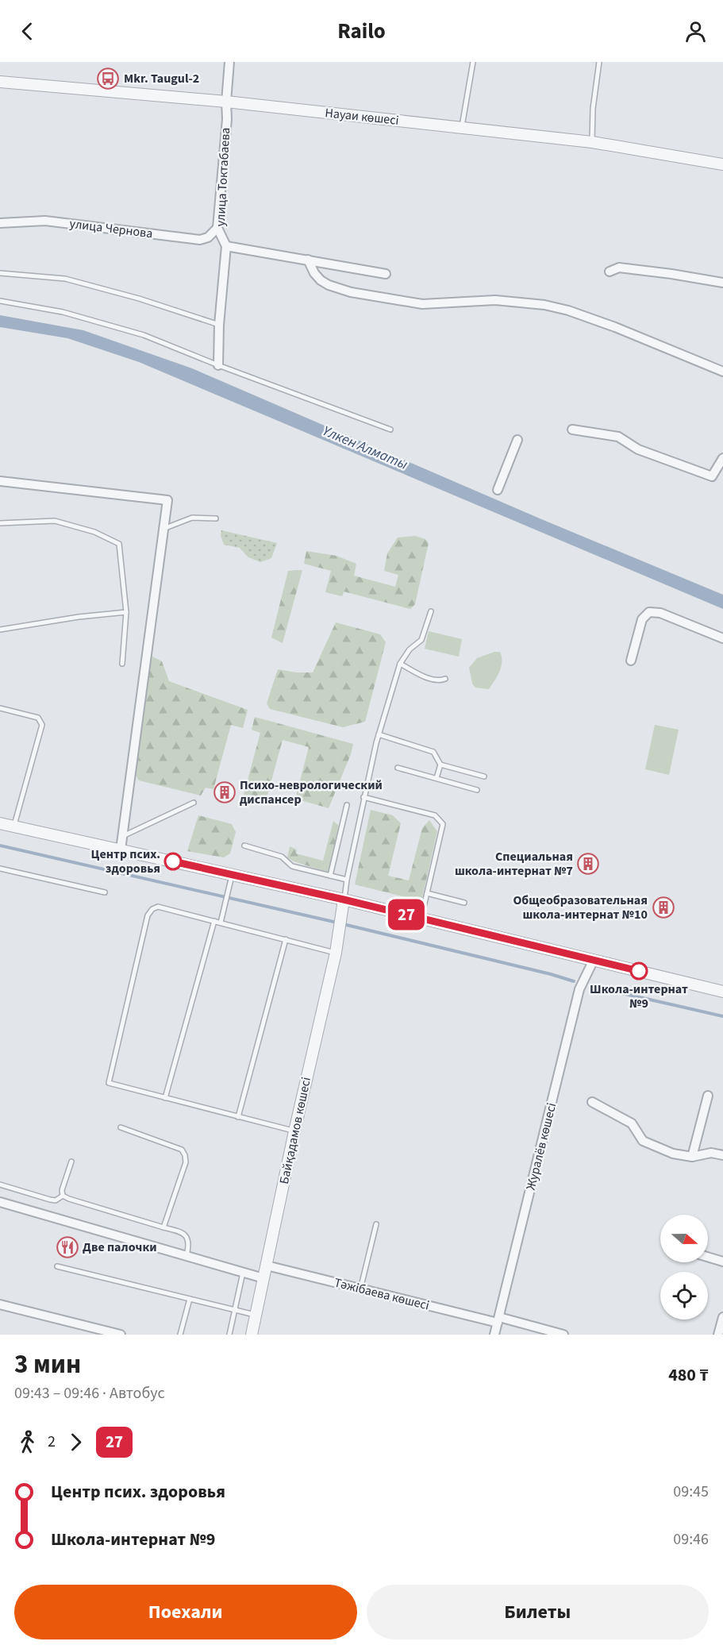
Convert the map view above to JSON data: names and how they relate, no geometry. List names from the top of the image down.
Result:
{
  "streets": {
    "street": [
      "Науаи көшесі",
      "улица Токтабаева",
      "улица Чернова",
      "Байқадамов көшесі",
      "Журалёв көшесі",
      "Тәжібаева көшесі"
    ]
  },
  "crossings": [
    ["Науаи көшесі", "улица Токтабаева"],
    ["улица Токтабаева", "улица Чернова"],
    ["Байқадамов көшесі", "Тәжібаева көшесі"],
    ["Журалёв көшесі", "Тәжібаева көшесі"]
  ],
  "water": ["Үлкен Алматы"],
  "places": {
    "bus stop": ["Mkr. Taugul-2"],
    "building": ["Психо-неврологический диспансер", "Специальная школа-интернат №7", "Общеобразовательная школа-интернат №10"],
    "other": ["Центр псих. здоровья", "Школа-интернат №9"],
    "restaurant": ["Две палочки"]
  },
  "lines": ["bus line 27"],
  "north": "right",
  "page": {
    "header": "Railo",
    "on_map": "27",
    "heading": ["3 мин", "09:43 – 09:46 · Автобус", "480 ₸"],
    "legs": ["2", "27"],
    "list": [
      {
        "name": "Центр псих. здоровья",
        "value": "09:45"
      },
      {
        "name": "Школа-интернат №9",
        "value": "09:46"
      }
    ],
    "buttons": ["Поехали", "Билеты"]
  }
}
